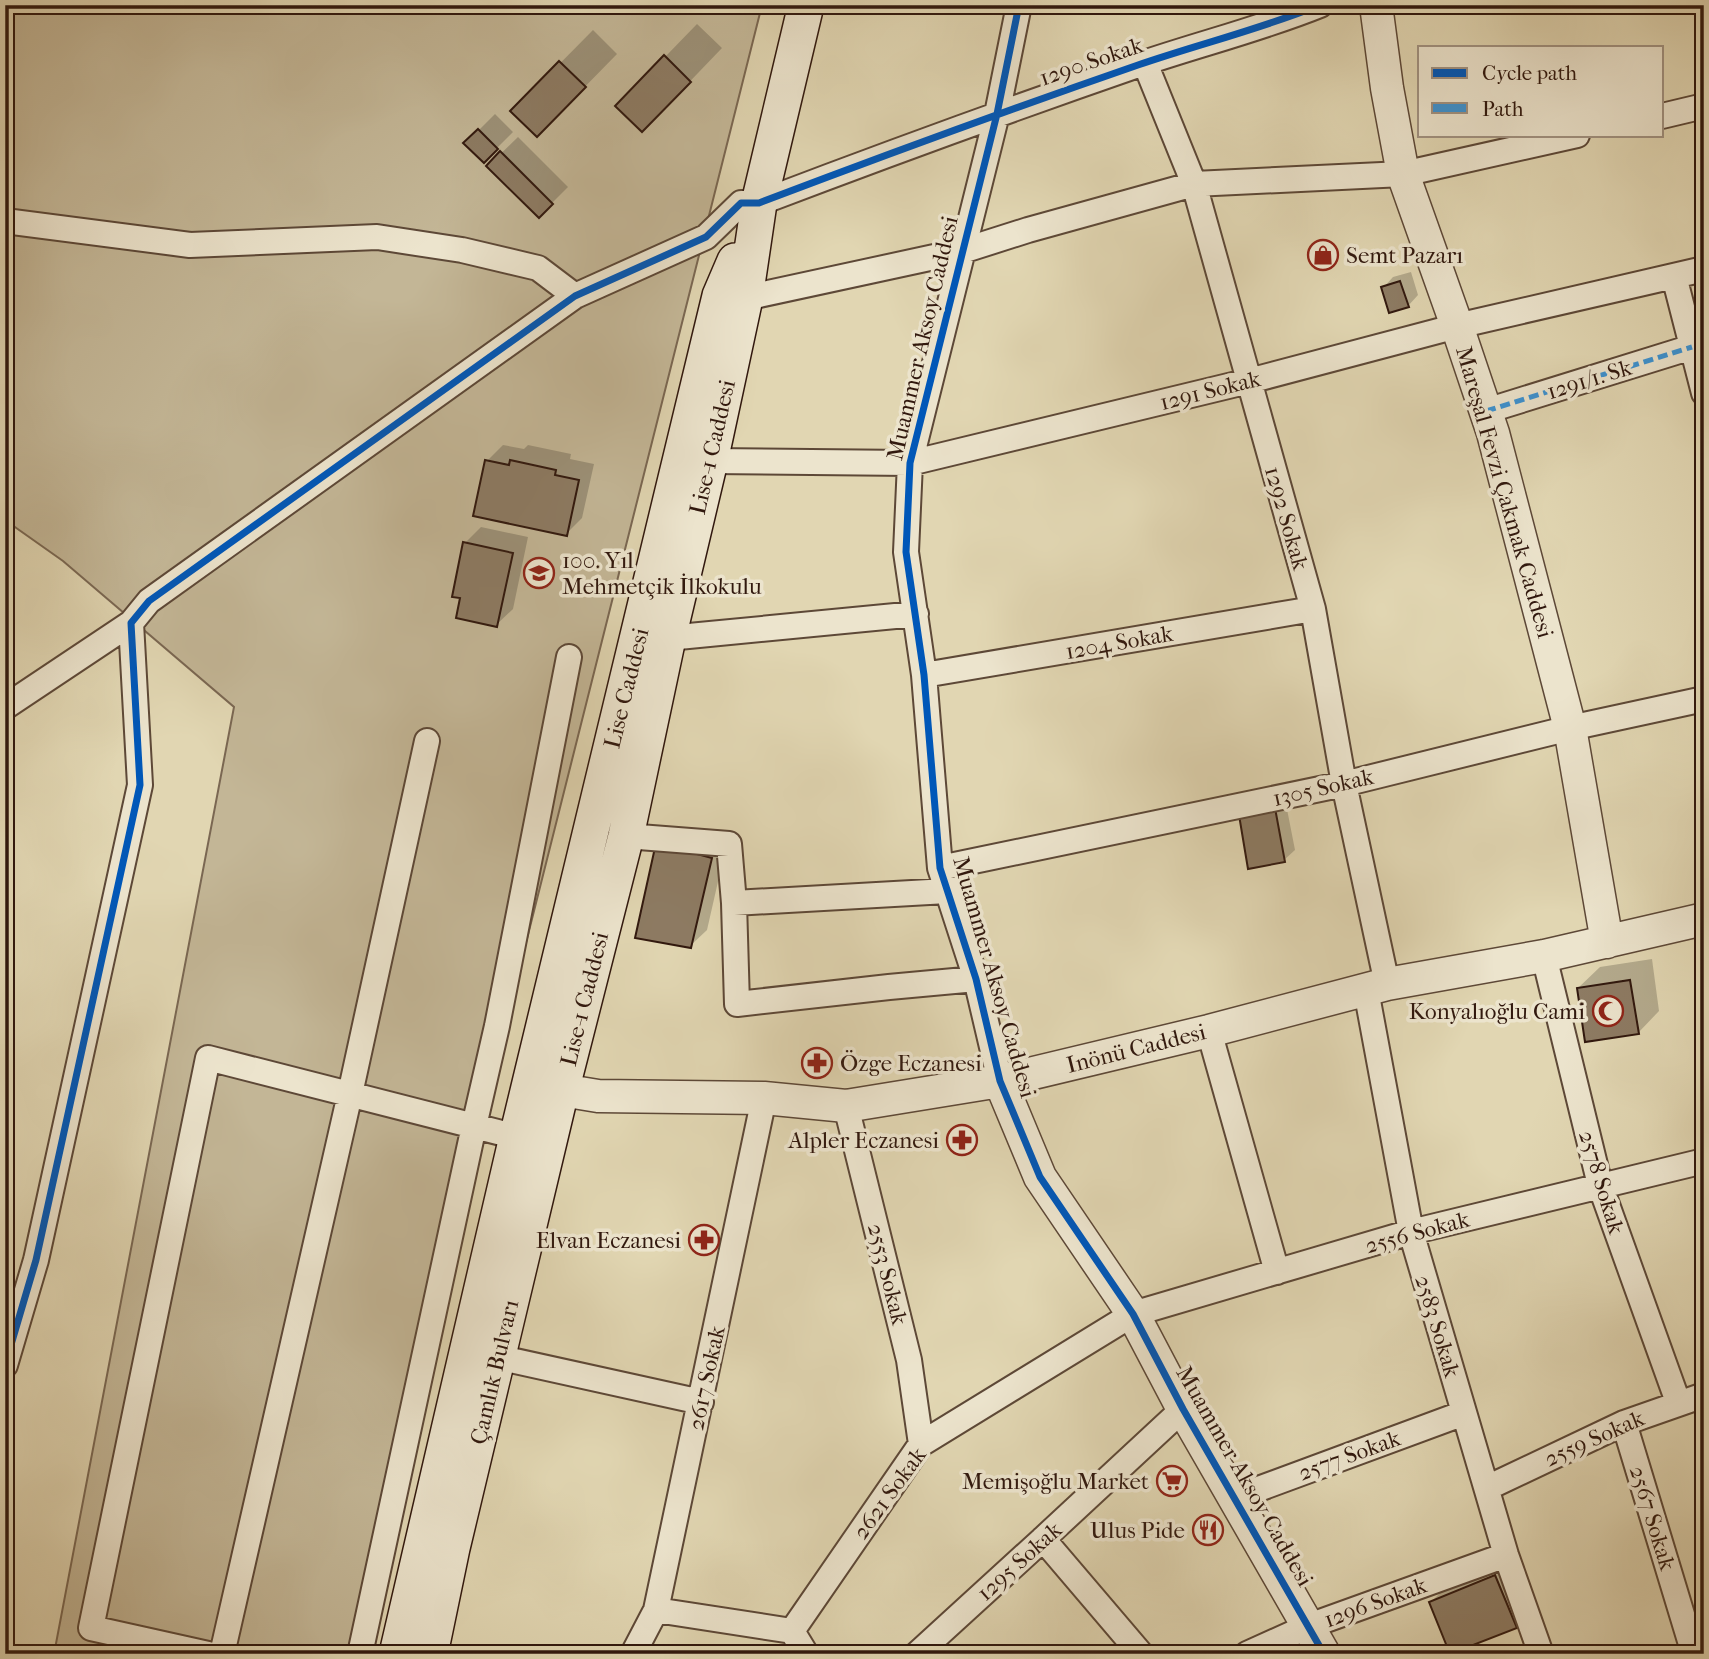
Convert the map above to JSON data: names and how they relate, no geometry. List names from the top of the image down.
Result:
{
  "streets": {
    "main road": ["Lise-1 Caddesi", "Lise Caddesi", "Çamlık Bulvarı"],
    "street": [
      "1290 Sokak",
      "Muammer Aksoy Caddesi",
      "1291/1. Sk",
      "1291 Sokak",
      "Mareşal Fevzi Çakmak Caddesi",
      "1292 Sokak",
      "1204 Sokak",
      "1305 Sokak",
      "Inönü Caddesi",
      "2578 Sokak",
      "2556 Sokak",
      "2553 Sokak",
      "2583 Sokak",
      "2617 Sokak",
      "2559 Sokak",
      "2577 Sokak",
      "2621 Sokak",
      "2567 Sokak",
      "1295 Sokak",
      "1296 Sokak"
    ]
  },
  "crossings": [
    ["1290 Sokak", "Muammer Aksoy Caddesi"],
    ["1290 Sokak", "Lise-1 Caddesi"],
    ["1290 Sokak", "1292 Sokak"],
    ["1290 Sokak", "Lise Caddesi"],
    ["Muammer Aksoy Caddesi", "1291 Sokak"],
    ["Muammer Aksoy Caddesi", "1204 Sokak"],
    ["Muammer Aksoy Caddesi", "1305 Sokak"],
    ["Muammer Aksoy Caddesi", "Inönü Caddesi"],
    ["Muammer Aksoy Caddesi", "2556 Sokak"],
    ["Muammer Aksoy Caddesi", "2577 Sokak"],
    ["Muammer Aksoy Caddesi", "2621 Sokak"],
    ["Muammer Aksoy Caddesi", "1295 Sokak"],
    ["Muammer Aksoy Caddesi", "1296 Sokak"],
    ["1291/1. Sk", "Mareşal Fevzi Çakmak Caddesi"],
    ["1291 Sokak", "Lise-1 Caddesi"],
    ["1291 Sokak", "Mareşal Fevzi Çakmak Caddesi"],
    ["1291 Sokak", "1292 Sokak"],
    ["Lise-1 Caddesi", "Lise Caddesi"],
    ["Lise-1 Caddesi", "Inönü Caddesi"],
    ["Lise-1 Caddesi", "Çamlık Bulvarı"],
    ["Mareşal Fevzi Çakmak Caddesi", "1305 Sokak"],
    ["Mareşal Fevzi Çakmak Caddesi", "Inönü Caddesi"],
    ["1292 Sokak", "1204 Sokak"],
    ["1292 Sokak", "1305 Sokak"],
    ["1292 Sokak", "Inönü Caddesi"],
    ["1292 Sokak", "2583 Sokak"],
    ["Lise Caddesi", "Inönü Caddesi"],
    ["Lise Caddesi", "Çamlık Bulvarı"],
    ["Inönü Caddesi", "2578 Sokak"],
    ["Inönü Caddesi", "2553 Sokak"],
    ["Inönü Caddesi", "2583 Sokak"],
    ["Inönü Caddesi", "Çamlık Bulvarı"],
    ["Inönü Caddesi", "2617 Sokak"],
    ["2578 Sokak", "2556 Sokak"],
    ["2578 Sokak", "2559 Sokak"],
    ["2556 Sokak", "2583 Sokak"],
    ["2556 Sokak", "2621 Sokak"],
    ["2553 Sokak", "2621 Sokak"],
    ["2583 Sokak", "2559 Sokak"],
    ["2583 Sokak", "2577 Sokak"],
    ["2583 Sokak", "1296 Sokak"],
    ["2559 Sokak", "2567 Sokak"]
  ],
  "places": {
    "shop": ["Semt Pazarı"],
    "school or university": ["100. Yıl Mehmetçik İlkokulu"],
    "mosque": ["Konyalıoğlu Cami"],
    "pharmacy": ["Özge Eczanesi", "Alpler Eczanesi", "Elvan Eczanesi"],
    "supermarket": ["Memişoğlu Market"],
    "restaurant": ["Ulus Pide"]
  },
  "legend": ["Cycle path", "Path"]
}
